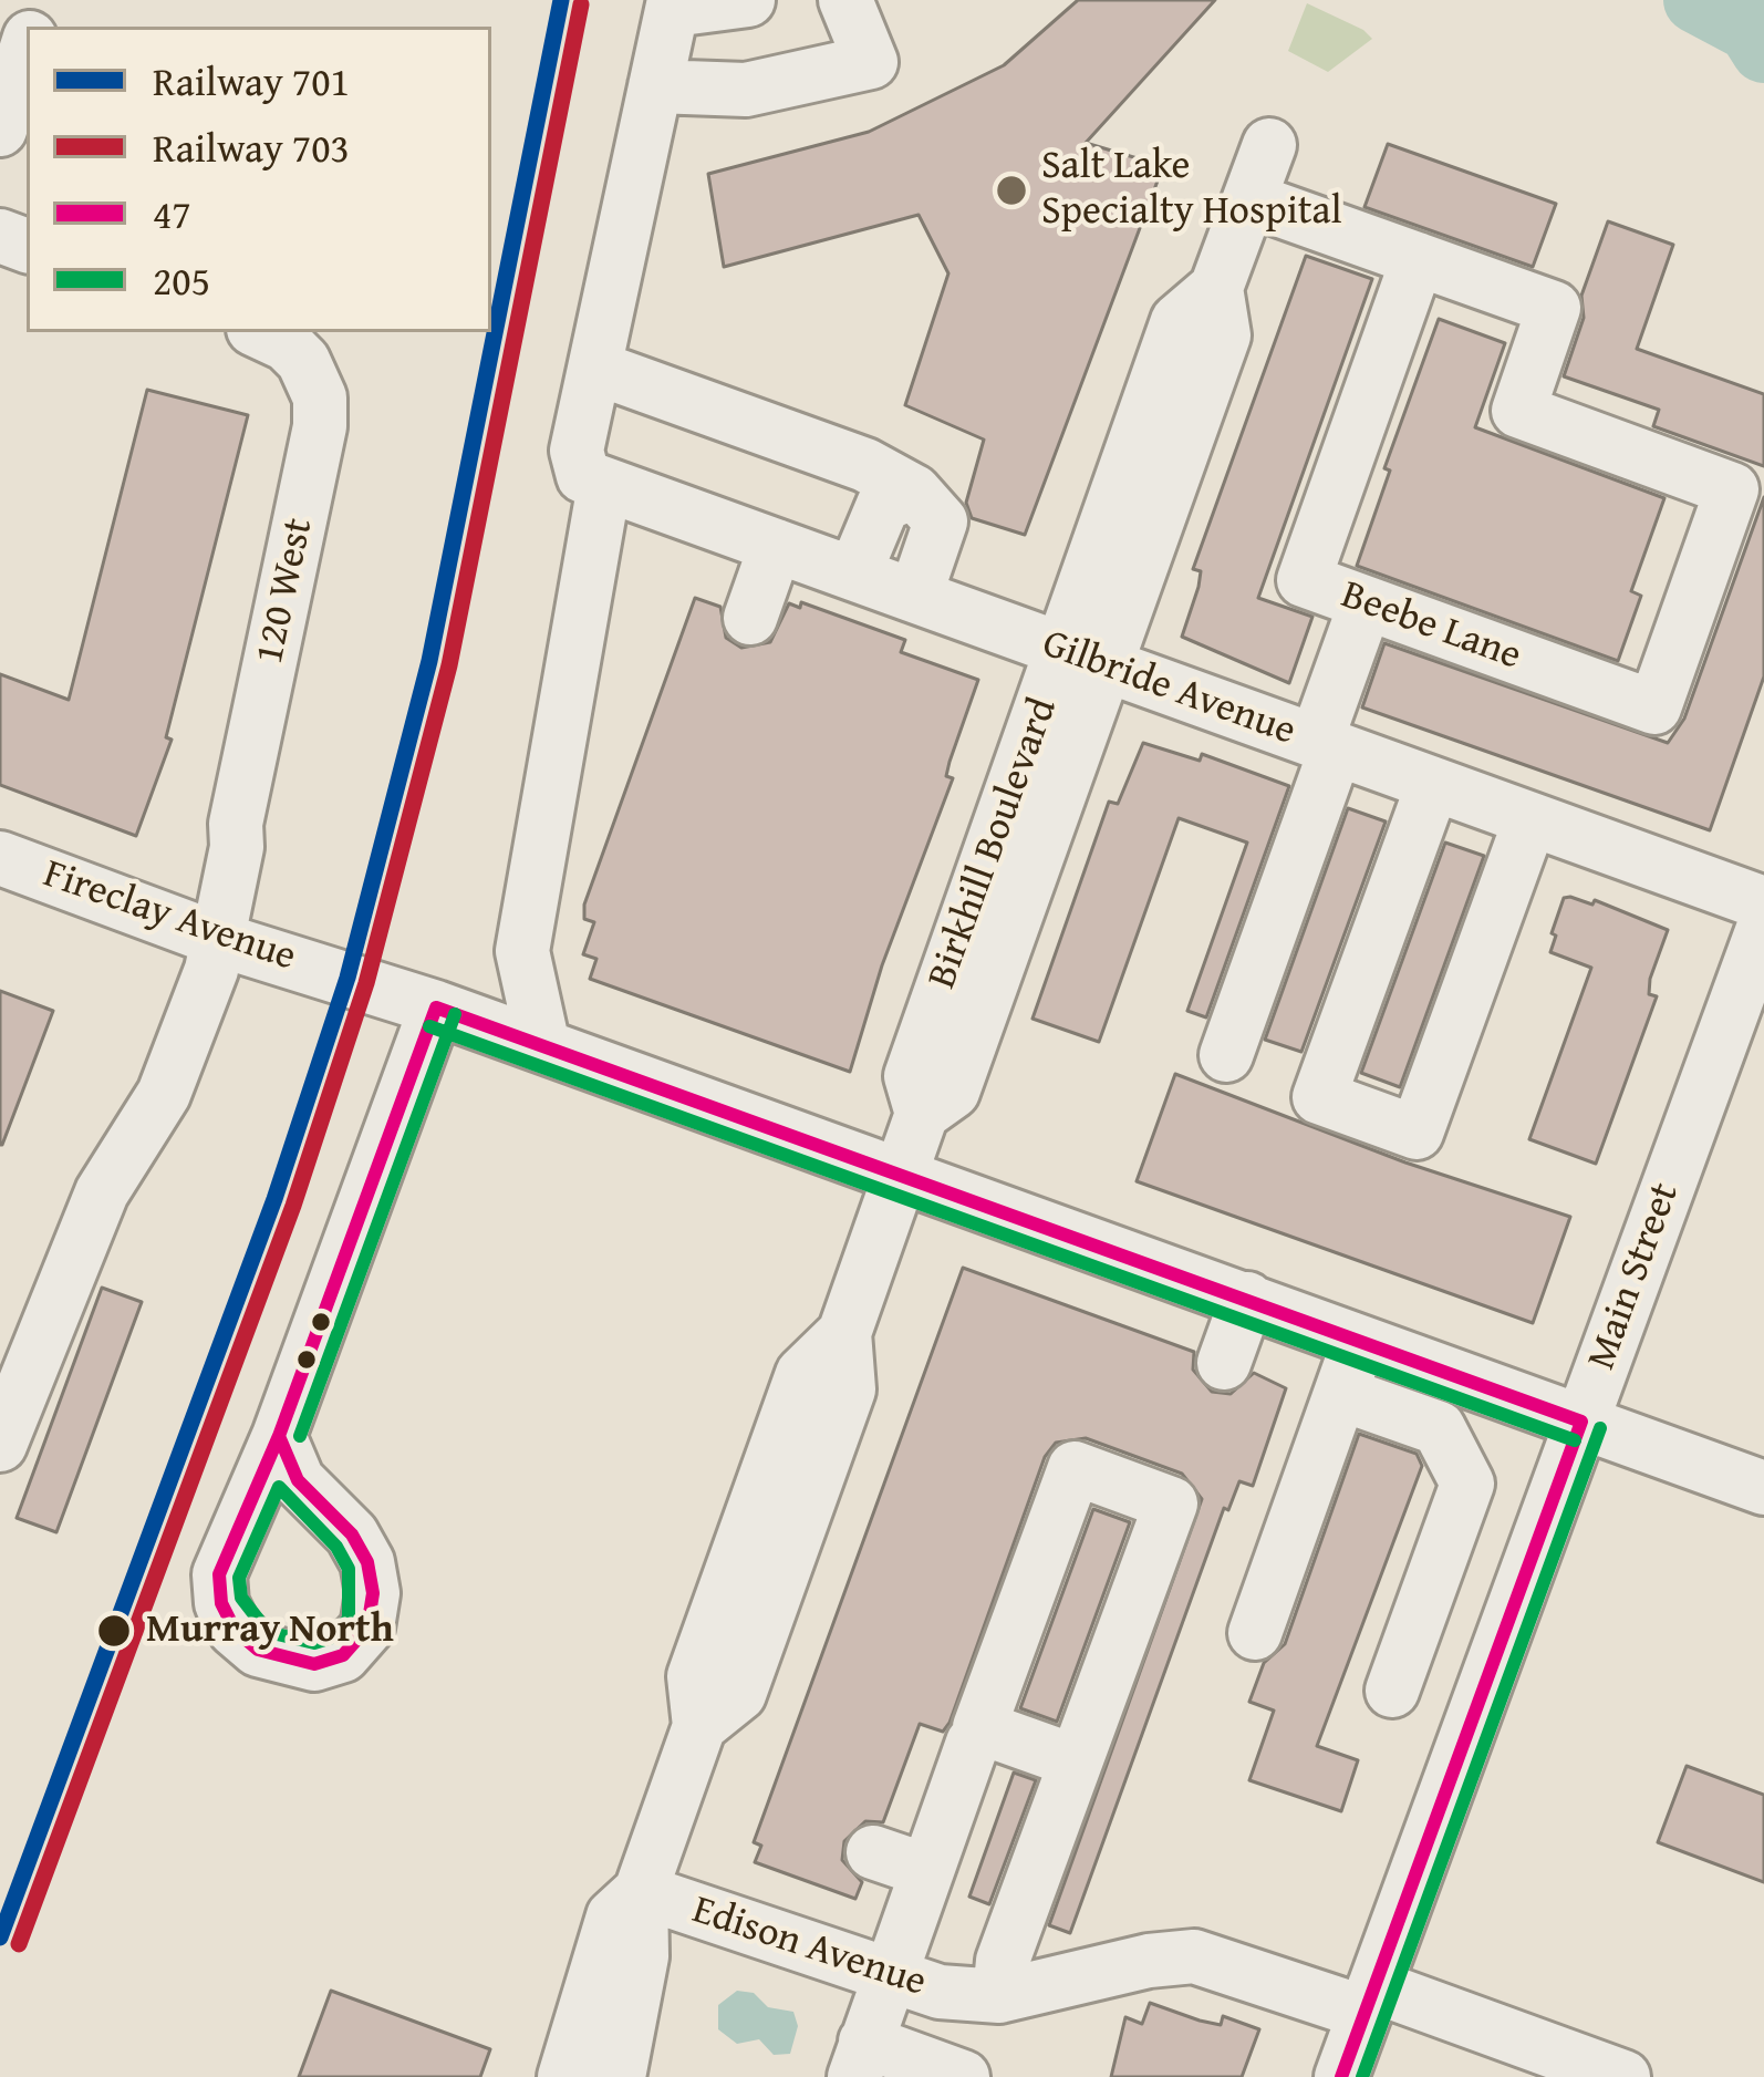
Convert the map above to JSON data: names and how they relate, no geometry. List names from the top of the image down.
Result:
{
  "streets": {
    "street": [
      "120 West",
      "Beebe Lane",
      "Gilbride Avenue",
      "Birkhill Boulevard",
      "Fireclay Avenue",
      "Main Street",
      "Edison Avenue"
    ]
  },
  "crossings": [
    ["120 West", "Fireclay Avenue"],
    ["Gilbride Avenue", "Birkhill Boulevard"],
    ["Birkhill Boulevard", "Fireclay Avenue"],
    ["Birkhill Boulevard", "Edison Avenue"],
    ["Fireclay Avenue", "Main Street"],
    ["Main Street", "Edison Avenue"]
  ],
  "places": ["Salt Lake Specialty Hospital", "Murray North"],
  "lines": [
    "rail line 701",
    "rail line 703",
    "transit line 47",
    "transit line 205"
  ],
  "legend": [
    "Railway 701",
    "Railway 703",
    "47",
    "205"
  ]
}
